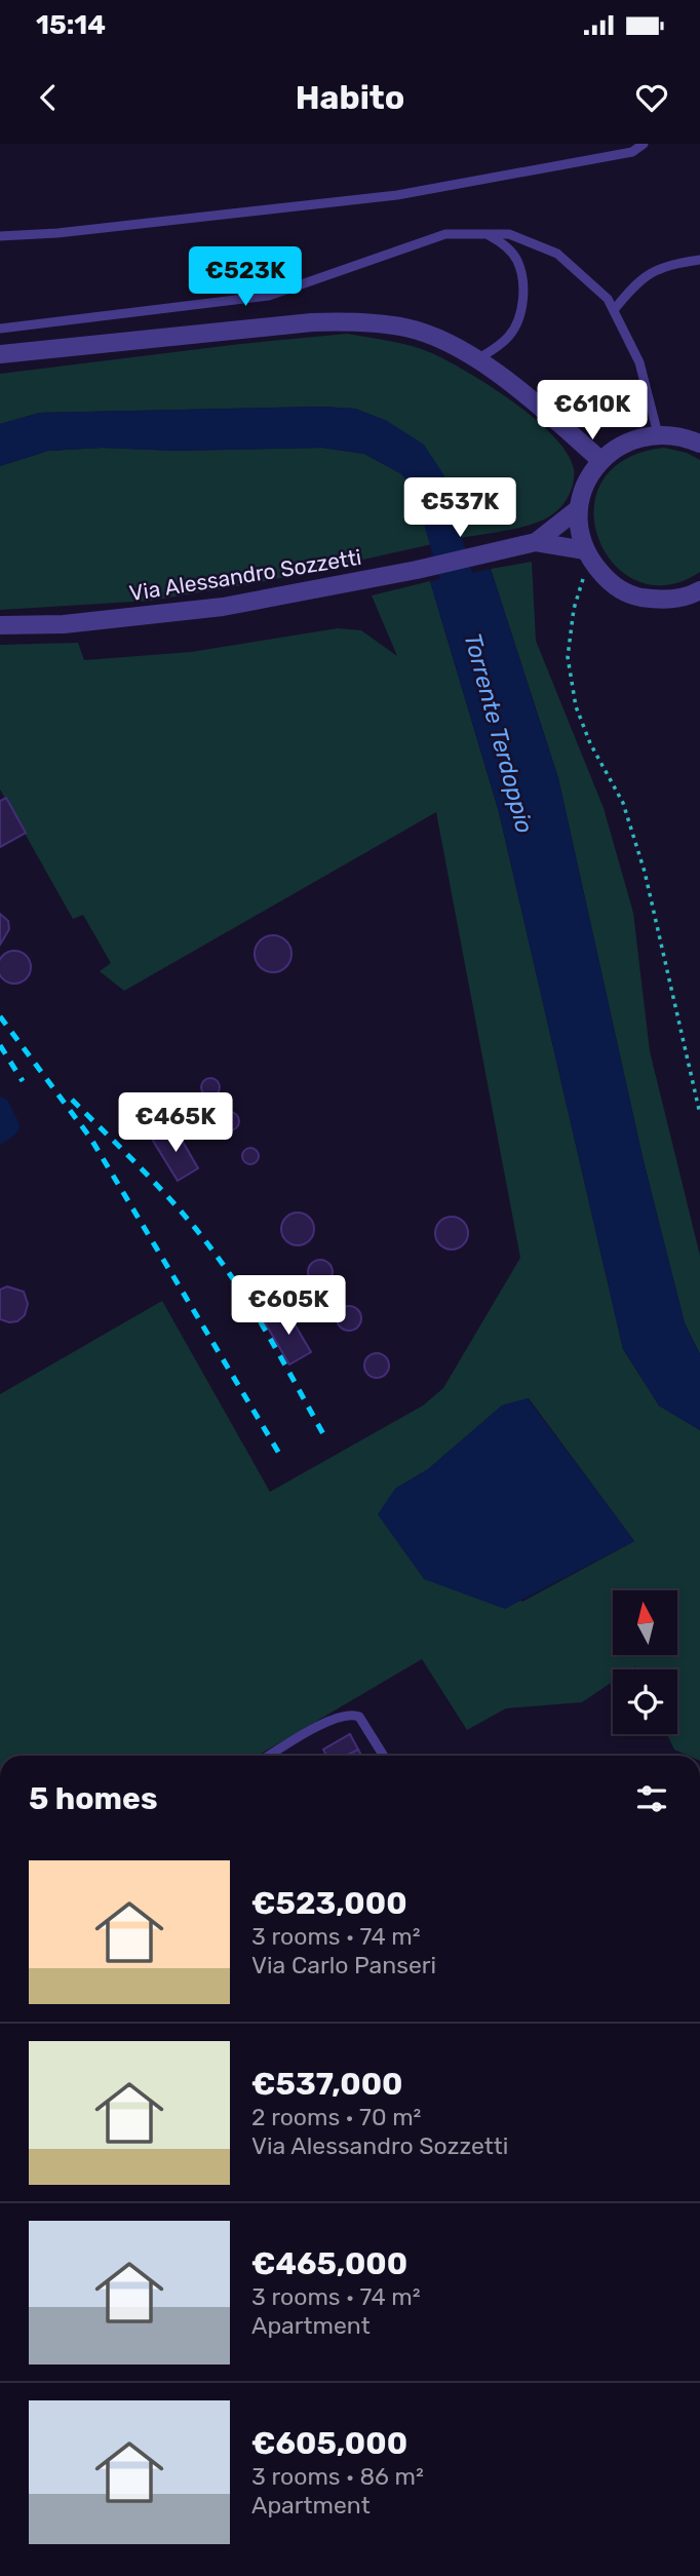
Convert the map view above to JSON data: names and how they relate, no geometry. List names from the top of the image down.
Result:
{
  "streets": {
    "street": ["Via Alessandro Sozzetti"]
  },
  "water": ["Torrente Terdoppio"],
  "north": "top",
  "page": {
    "status": "15:14",
    "header": "Habito",
    "price": [
      "€523K",
      "€610K",
      "€537K",
      "€465K",
      "€605K"
    ],
    "heading": "5 homes",
    "list": [
      {
        "name": "€523,000",
        "note": "3 rooms · 74 m² · Via Carlo Panseri"
      },
      {
        "name": "€537,000",
        "note": "2 rooms · 70 m² · Via Alessandro Sozzetti"
      },
      {
        "name": "€465,000",
        "note": "3 rooms · 74 m² · Apartment"
      },
      {
        "name": "€605,000",
        "note": "3 rooms · 86 m² · Apartment"
      }
    ]
  }
}
